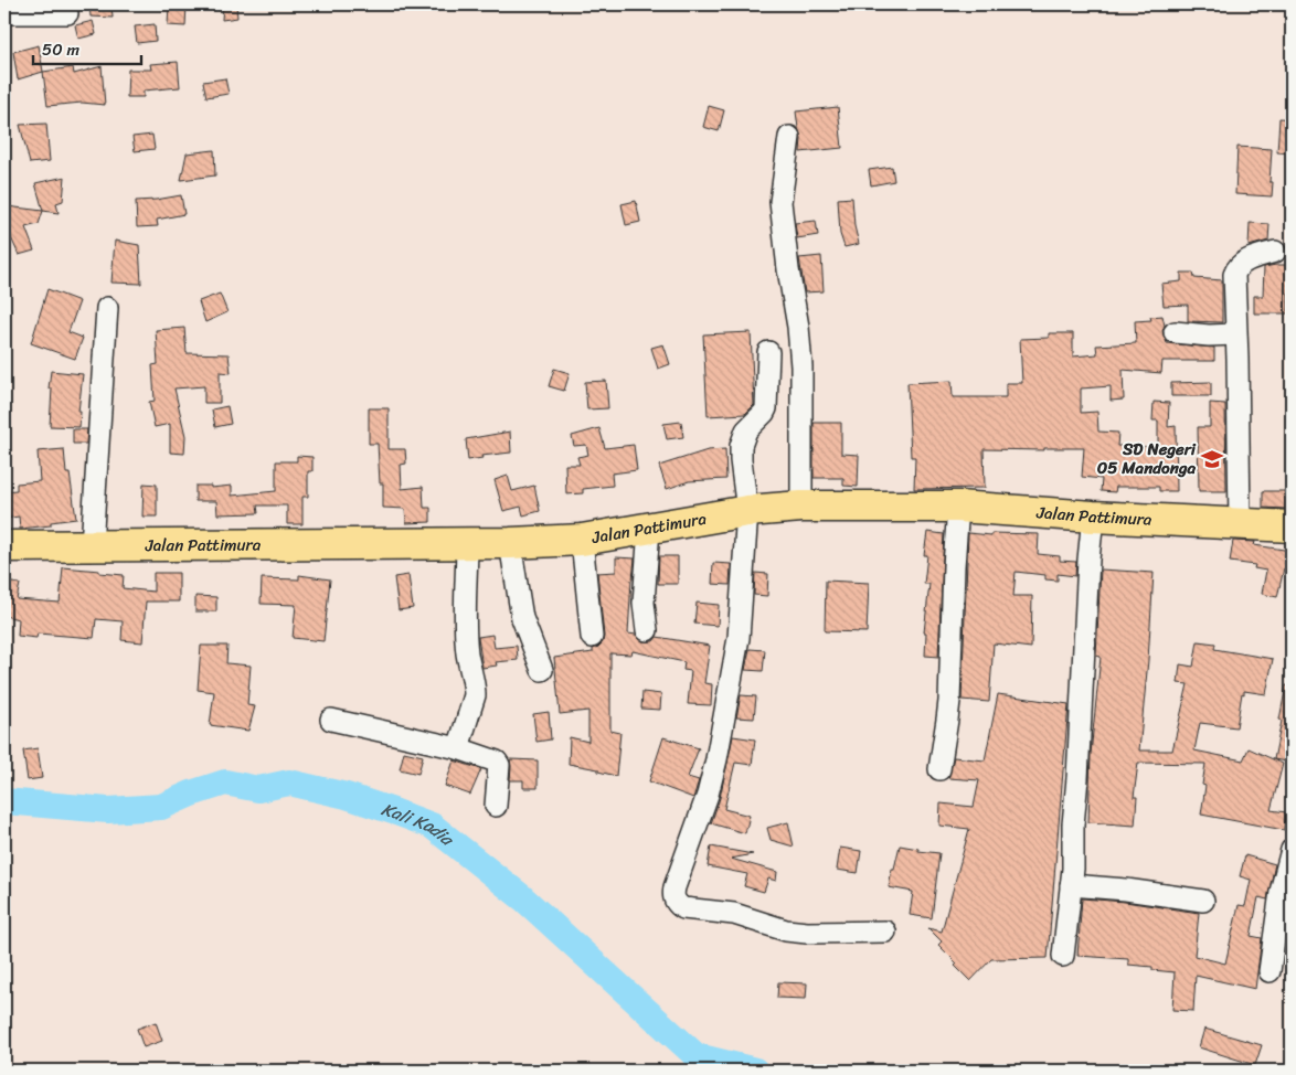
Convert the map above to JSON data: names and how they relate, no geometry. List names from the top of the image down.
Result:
{
  "streets": {
    "highway": ["Jalan Pattimura"]
  },
  "water": ["Kali Kadia"],
  "places": {
    "school or university": ["SD Negeri 05 Mandonga"]
  },
  "scale_bar": "50 m"
}
